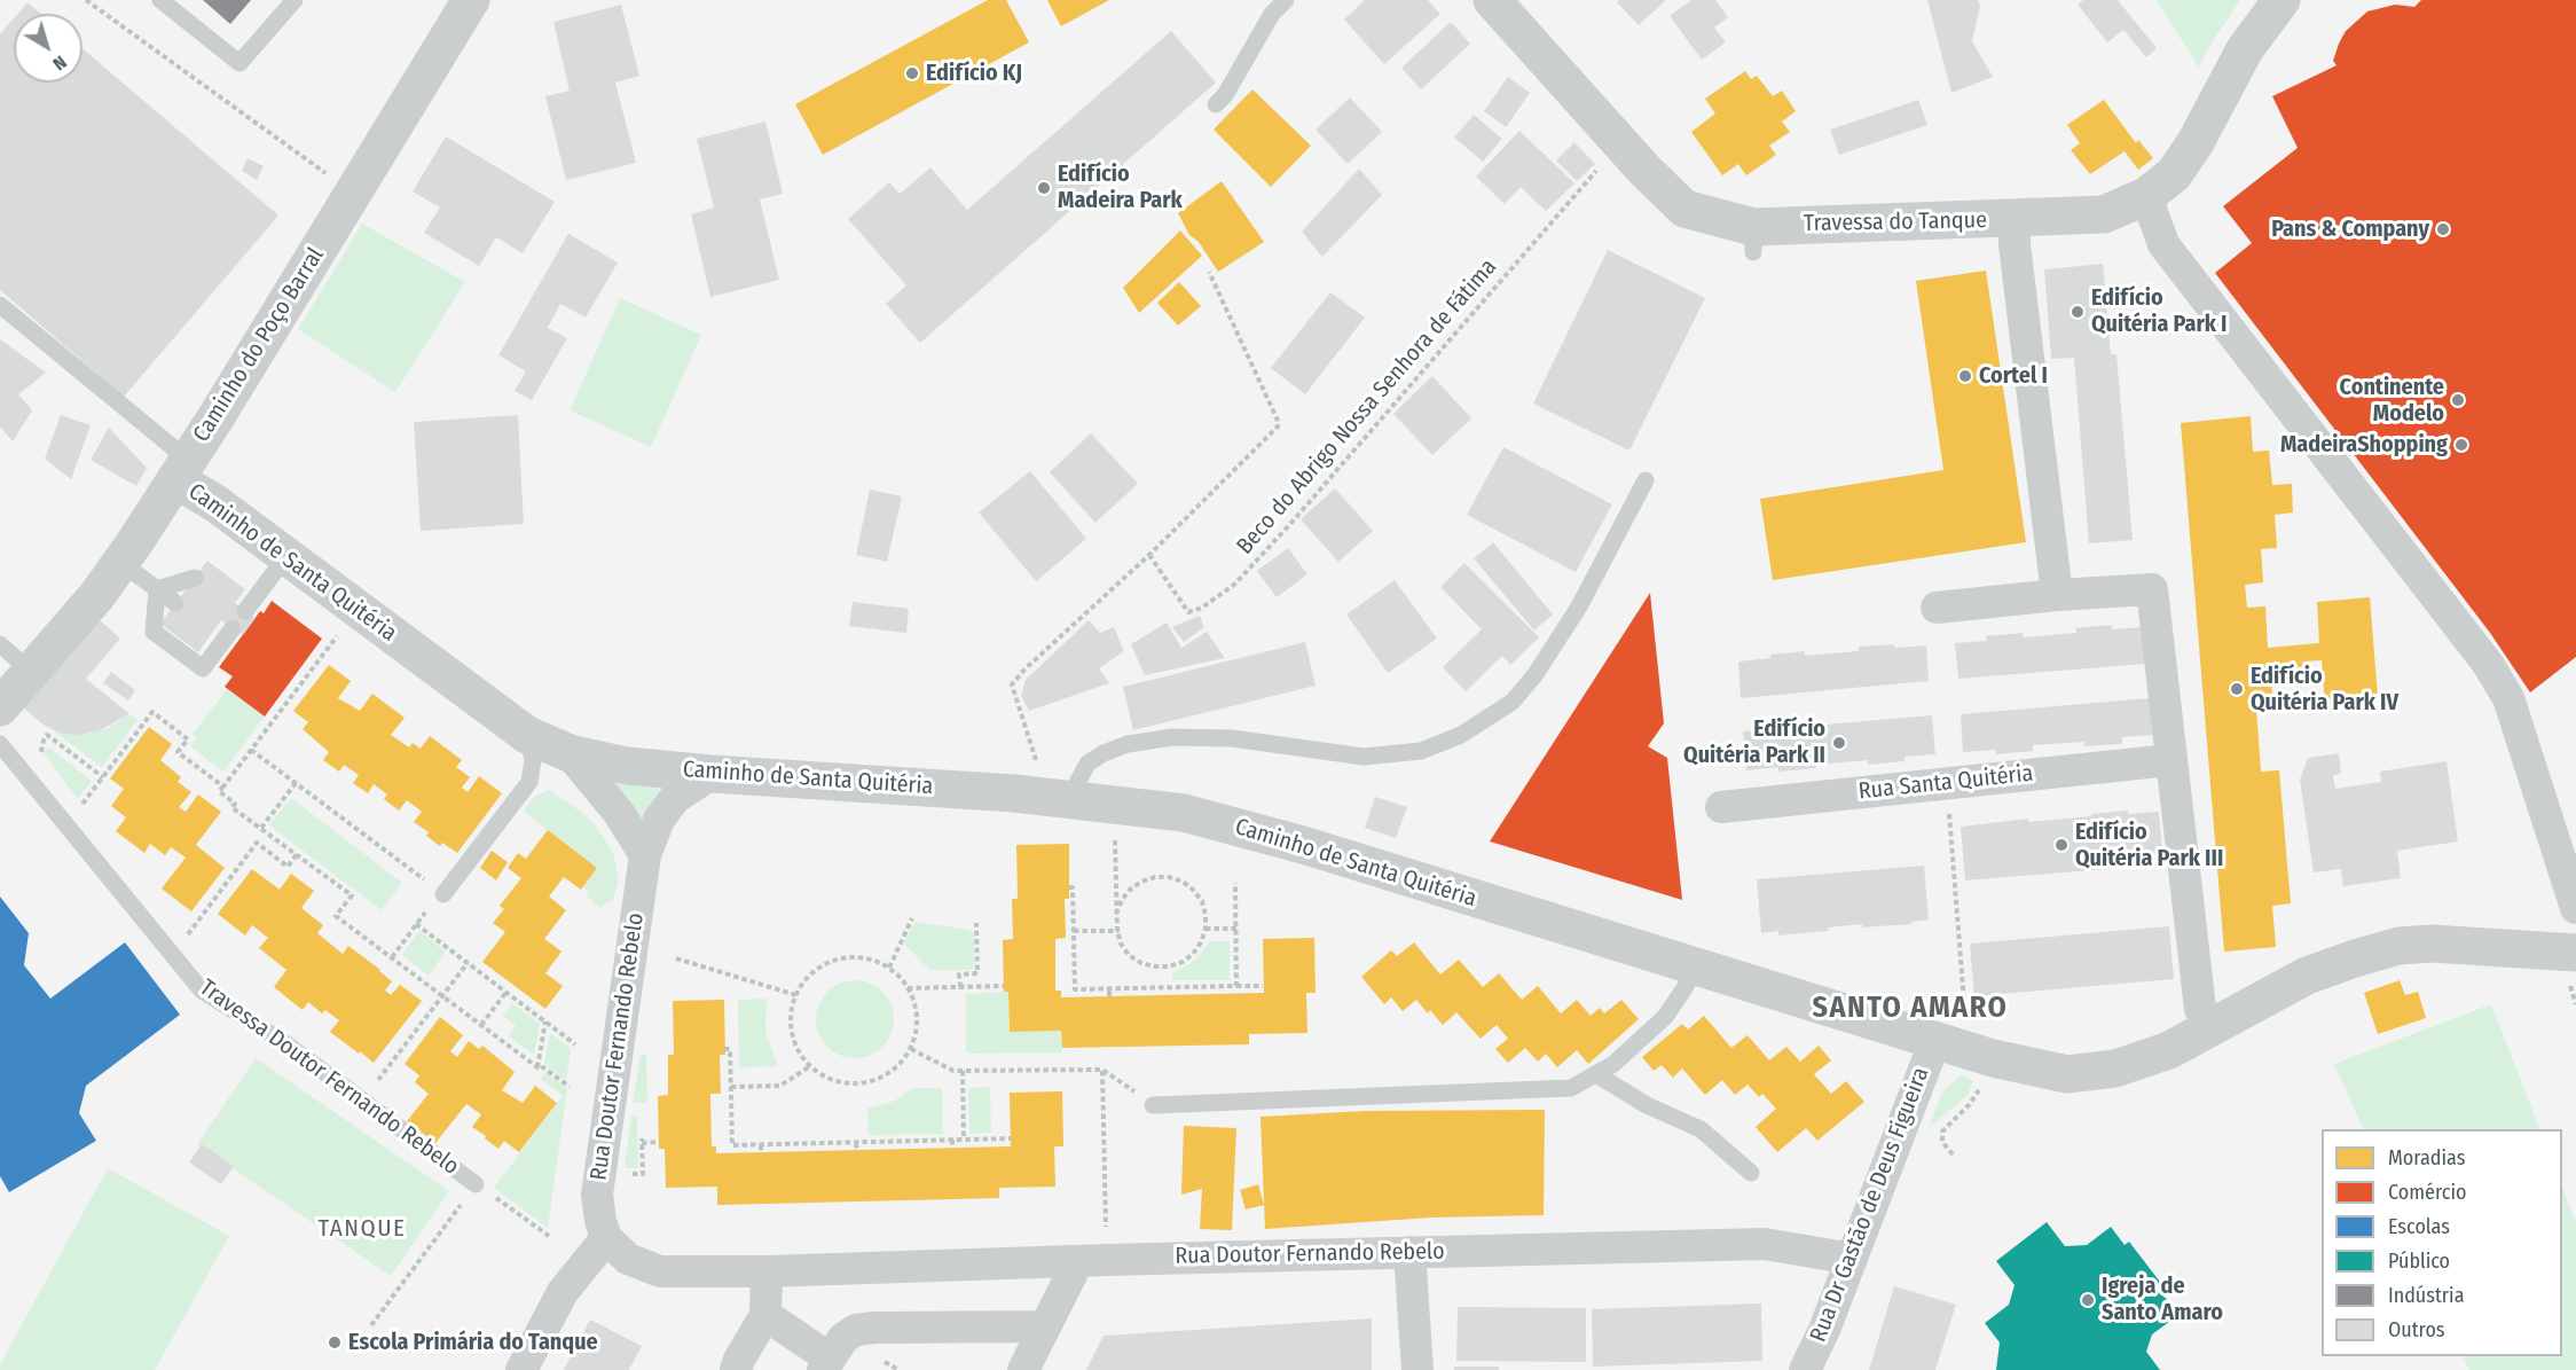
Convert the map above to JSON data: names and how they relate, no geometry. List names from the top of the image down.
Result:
{
  "streets": {
    "street": [
      "Travessa do Tanque",
      "Caminho do Poço Barral",
      "Caminho de Santa Quitéria",
      "Rua Santa Quitéria",
      "Rua Doutor Fernando Rebelo",
      "Rua Dr Gastão de Deus Figueira"
    ],
    "lane": ["Travessa Doutor Fernando Rebelo"],
    "path": ["Beco do Abrigo Nossa Senhora de Fátima"]
  },
  "crossings": [
    ["Caminho do Poço Barral", "Caminho de Santa Quitéria"],
    ["Caminho de Santa Quitéria", "Rua Doutor Fernando Rebelo"],
    ["Caminho de Santa Quitéria", "Rua Dr Gastão de Deus Figueira"],
    ["Rua Doutor Fernando Rebelo", "Rua Dr Gastão de Deus Figueira"]
  ],
  "districts": ["SANTO AMARO", "TANQUE"],
  "places": [
    "Edifício KJ",
    "Edifício Madeira Park",
    "Pans & Company",
    "Edifício Quitéria Park I",
    "Cortel I",
    "Continente Modelo",
    "MadeiraShopping",
    "Edifício Quitéria Park IV",
    "Edifício Quitéria Park II",
    "Edifício Quitéria Park III",
    "Igreja de Santo Amaro",
    "Escola Primária do Tanque"
  ],
  "legend": [
    "Moradias",
    "Comércio",
    "Escolas",
    "Público",
    "Indústria",
    "Outros"
  ],
  "north": "bottom right"
}
